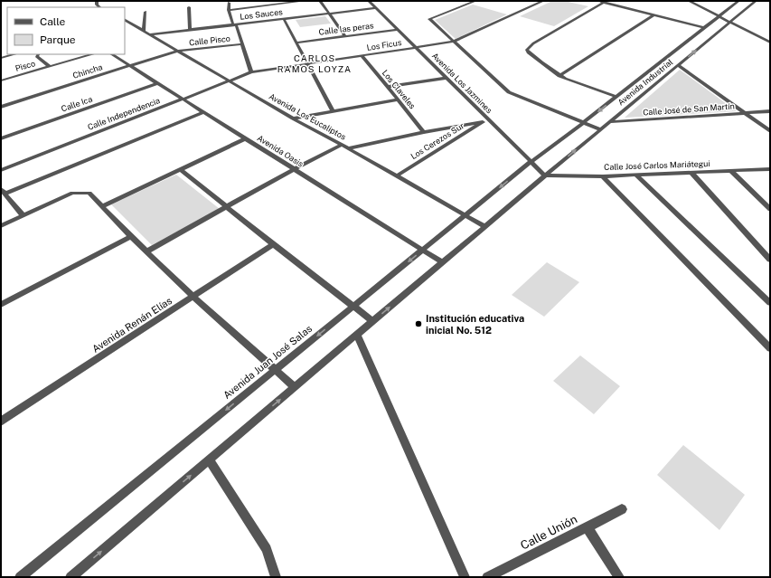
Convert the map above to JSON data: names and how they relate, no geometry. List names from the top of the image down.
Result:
{
  "streets": {
    "street": [
      "Los Sauces",
      "Calle las peras",
      "Calle Pisco",
      "Los Ficus",
      "Pisco",
      "Chincha",
      "Avenida Industrial",
      "Avenida Los Jazmines",
      "Los Claveles",
      "Calle Ica",
      "Calle José de San Martín",
      "Calle Independencia",
      "Avenida Los Eucaliptos",
      "Los Cerezos Sur",
      "Avenida Oasis",
      "Calle José Carlos Mariátegui",
      "Avenida Renán Elías",
      "Avenida Juan José Salas",
      "Calle Unión"
    ]
  },
  "crossings": [
    ["Los Sauces", "Avenida Los Jazmines"],
    ["Los Sauces", "Avenida Los Eucaliptos"],
    ["Calle las peras", "Avenida Los Jazmines"],
    ["Calle Pisco", "Chincha"],
    ["Calle Pisco", "Avenida Los Eucaliptos"],
    ["Los Ficus", "Avenida Los Jazmines"],
    ["Los Ficus", "Los Claveles"],
    ["Los Ficus", "Calle Independencia"],
    ["Chincha", "Avenida Los Eucaliptos"],
    ["Chincha", "Avenida Oasis"],
    ["Avenida Industrial", "Avenida Los Jazmines"],
    ["Avenida Industrial", "Calle José de San Martín"],
    ["Avenida Industrial", "Calle José Carlos Mariátegui"],
    ["Avenida Los Jazmines", "Los Cerezos Sur"],
    ["Avenida Los Jazmines", "Calle José Carlos Mariátegui"],
    ["Avenida Los Jazmines", "Avenida Juan José Salas"],
    ["Calle Ica", "Avenida Oasis"],
    ["Calle Independencia", "Avenida Los Eucaliptos"],
    ["Calle Independencia", "Avenida Oasis"],
    ["Avenida Los Eucaliptos", "Los Cerezos Sur"],
    ["Avenida Los Eucaliptos", "Avenida Juan José Salas"],
    ["Avenida Oasis", "Avenida Juan José Salas"]
  ],
  "one_way": ["Avenida Industrial"],
  "districts": ["CARLOS RAMOS LOYZA"],
  "places": ["Institución educativa inicial No. 512"],
  "legend": ["Calle", "Parque"]
}
